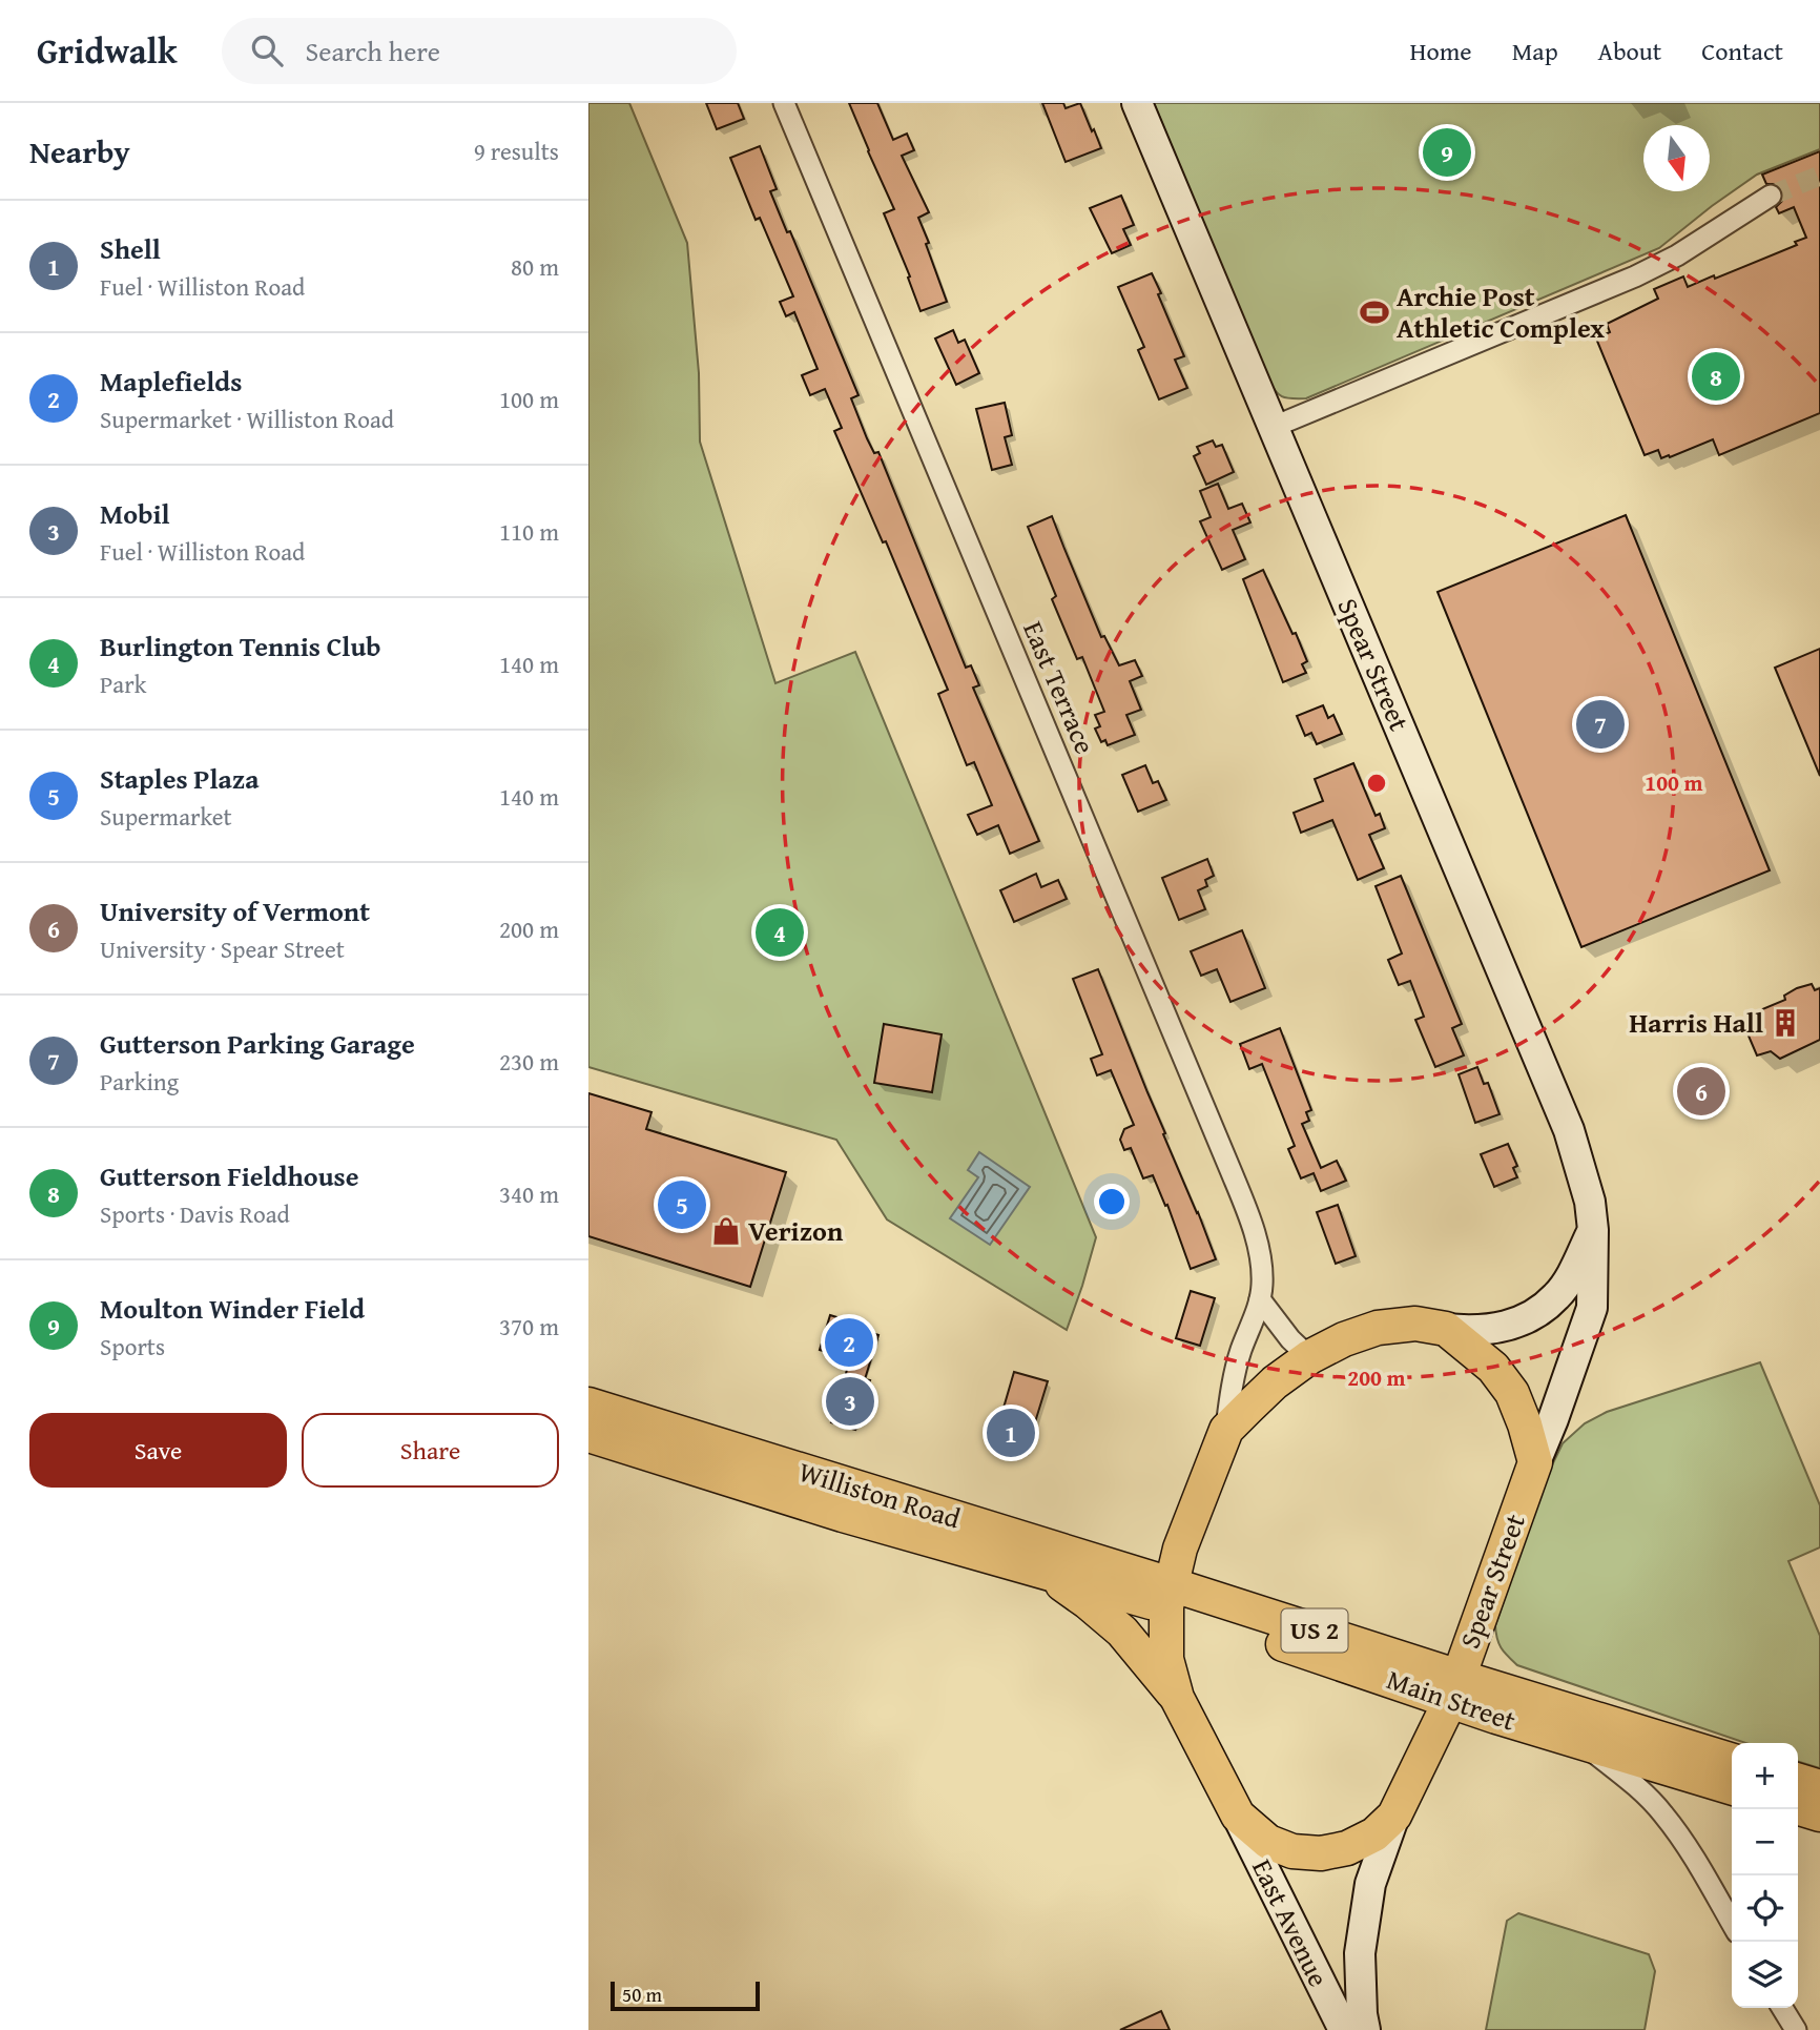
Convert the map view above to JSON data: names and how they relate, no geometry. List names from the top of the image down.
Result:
{
  "streets": {
    "main road": [
      "Spear Street",
      "Williston Road",
      "US 2",
      "Main Street",
      "East Avenue"
    ],
    "street": ["East Terrace"]
  },
  "crossings": [
    ["Spear Street", "Main Street"],
    ["Spear Street", "East Avenue"],
    ["Williston Road", "Main Street"],
    ["Williston Road", "East Avenue"],
    ["Main Street", "East Avenue"]
  ],
  "places": {
    "sports": ["Archie Post Athletic Complex"],
    "building": ["Harris Hall"],
    "shop": ["Verizon"]
  },
  "scale_bar": "50 m",
  "north": "bottom",
  "page": {
    "header": "Gridwalk",
    "search": "Search here",
    "nav": [
      "Home",
      "Map",
      "About",
      "Contact"
    ],
    "heading": ["Nearby", "9 results"],
    "pins": [
      "9",
      "8",
      "7",
      "4",
      "6",
      "5",
      "2",
      "3",
      "1"
    ],
    "list": [
      {
        "mark": "1",
        "name": "Shell",
        "note": "Fuel · Williston Road",
        "value": "80 m"
      },
      {
        "mark": "2",
        "name": "Maplefields",
        "note": "Supermarket · Williston Road",
        "value": "100 m"
      },
      {
        "mark": "3",
        "name": "Mobil",
        "note": "Fuel · Williston Road",
        "value": "110 m"
      },
      {
        "mark": "4",
        "name": "Burlington Tennis Club",
        "note": "Park",
        "value": "140 m"
      },
      {
        "mark": "5",
        "name": "Staples Plaza",
        "note": "Supermarket",
        "value": "140 m"
      },
      {
        "mark": "6",
        "name": "University of Vermont",
        "note": "University · Spear Street",
        "value": "200 m"
      },
      {
        "mark": "7",
        "name": "Gutterson Parking Garage",
        "note": "Parking",
        "value": "230 m"
      },
      {
        "mark": "8",
        "name": "Gutterson Fieldhouse",
        "note": "Sports · Davis Road",
        "value": "340 m"
      },
      {
        "mark": "9",
        "name": "Moulton Winder Field",
        "note": "Sports",
        "value": "370 m"
      }
    ],
    "buttons": ["Save", "Share"],
    "map_buttons": ["+", "−"],
    "scale": "50 m"
  },
  "rings": ["100 m", "200 m"]
}
